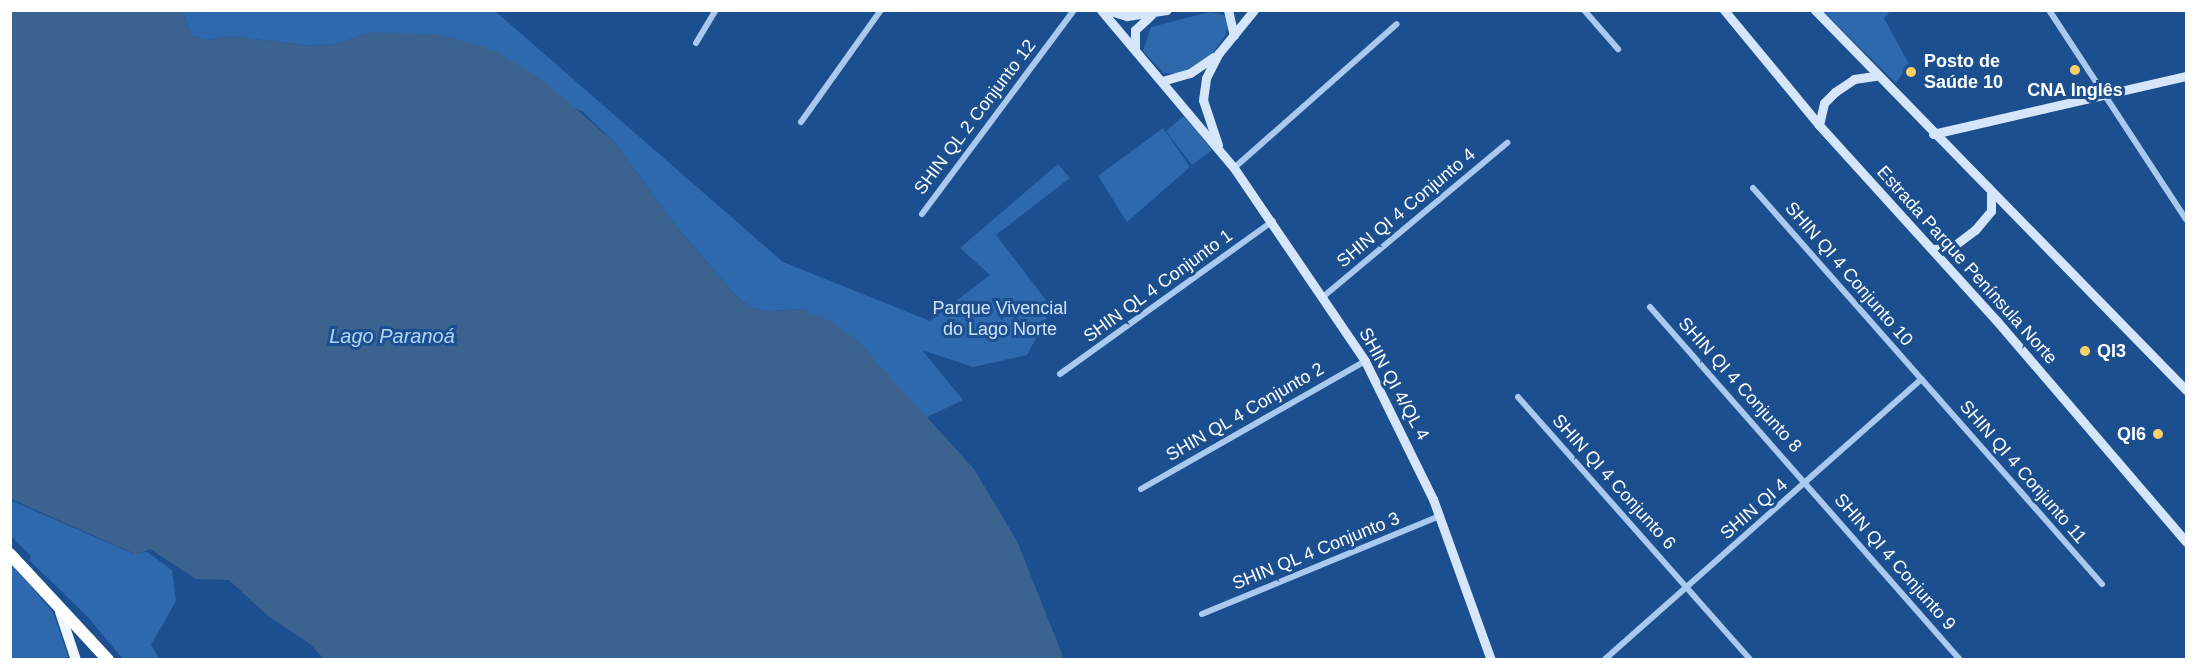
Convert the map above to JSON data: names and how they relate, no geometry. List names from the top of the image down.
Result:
{
  "streets": {
    "street": [
      "SHIN QL 2 Conjunto 12",
      "SHIN QI 4 Conjunto 4",
      "Estrada Parque Península Norte",
      "SHIN QI 4 Conjunto 10",
      "SHIN QL 4 Conjunto 1",
      "SHIN QI 4/QL 4",
      "SHIN QI 4 Conjunto 8",
      "SHIN QL 4 Conjunto 2",
      "SHIN QI 4 Conjunto 11",
      "SHIN QI 4 Conjunto 6",
      "SHIN QI 4",
      "SHIN QL 4 Conjunto 3",
      "SHIN QI 4 Conjunto 9"
    ]
  },
  "crossings": [
    ["SHIN QI 4 Conjunto 4", "SHIN QI 4/QL 4"],
    ["SHIN QI 4 Conjunto 10", "SHIN QI 4 Conjunto 11"],
    ["SHIN QI 4 Conjunto 10", "SHIN QI 4"],
    ["SHIN QL 4 Conjunto 1", "SHIN QI 4/QL 4"],
    ["SHIN QI 4/QL 4", "SHIN QL 4 Conjunto 2"],
    ["SHIN QI 4/QL 4", "SHIN QL 4 Conjunto 3"],
    ["SHIN QI 4 Conjunto 8", "SHIN QI 4"],
    ["SHIN QI 4 Conjunto 8", "SHIN QI 4 Conjunto 9"],
    ["SHIN QI 4 Conjunto 11", "SHIN QI 4"],
    ["SHIN QI 4 Conjunto 6", "SHIN QI 4"],
    ["SHIN QI 4", "SHIN QI 4 Conjunto 9"]
  ],
  "water": ["Lago Paranoá"],
  "parks": ["Parque Vivencial do Lago Norte"],
  "places": [
    "CNA Inglês",
    "Posto de Saúde 10",
    "QI3",
    "QI6"
  ]
}
